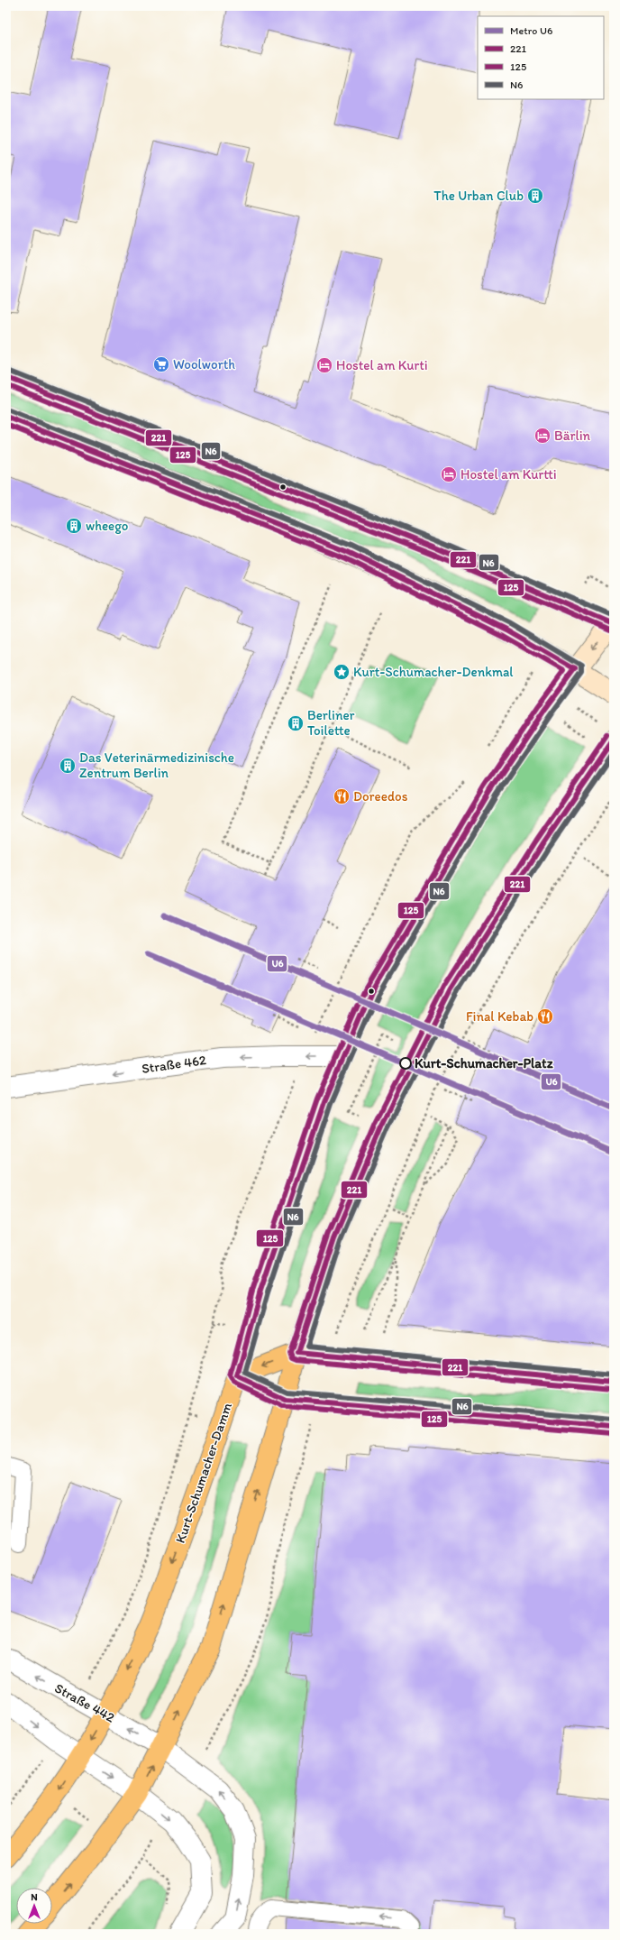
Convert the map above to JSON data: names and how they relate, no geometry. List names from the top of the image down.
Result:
{
  "streets": {
    "main road": ["Kurt-Schumacher-Damm"],
    "street": ["Straße 462", "Straße 442"]
  },
  "crossings": [
    ["Straße 462", "Kurt-Schumacher-Damm"],
    ["Kurt-Schumacher-Damm", "Straße 442"]
  ],
  "one_way": ["Straße 462"],
  "places": {
    "building": [
      "The Urban Club",
      "wheego",
      "Berliner Toilette",
      "Das Veterinärmedizinische Zentrum Berlin"
    ],
    "supermarket": ["Woolworth"],
    "hotel": ["Hostel am Kurti", "Bärlin", "Hostel am Kurtti"],
    "place": ["Kurt-Schumacher-Denkmal"],
    "restaurant": ["Doreedos", "Final Kebab"],
    "other": ["Kurt-Schumacher-Platz"]
  },
  "lines": [
    "transit line N6",
    "transit line 221",
    "transit line 125",
    "metro line U6"
  ],
  "legend": [
    "Metro U6",
    "221",
    "125",
    "N6"
  ],
  "north": "top"
}
